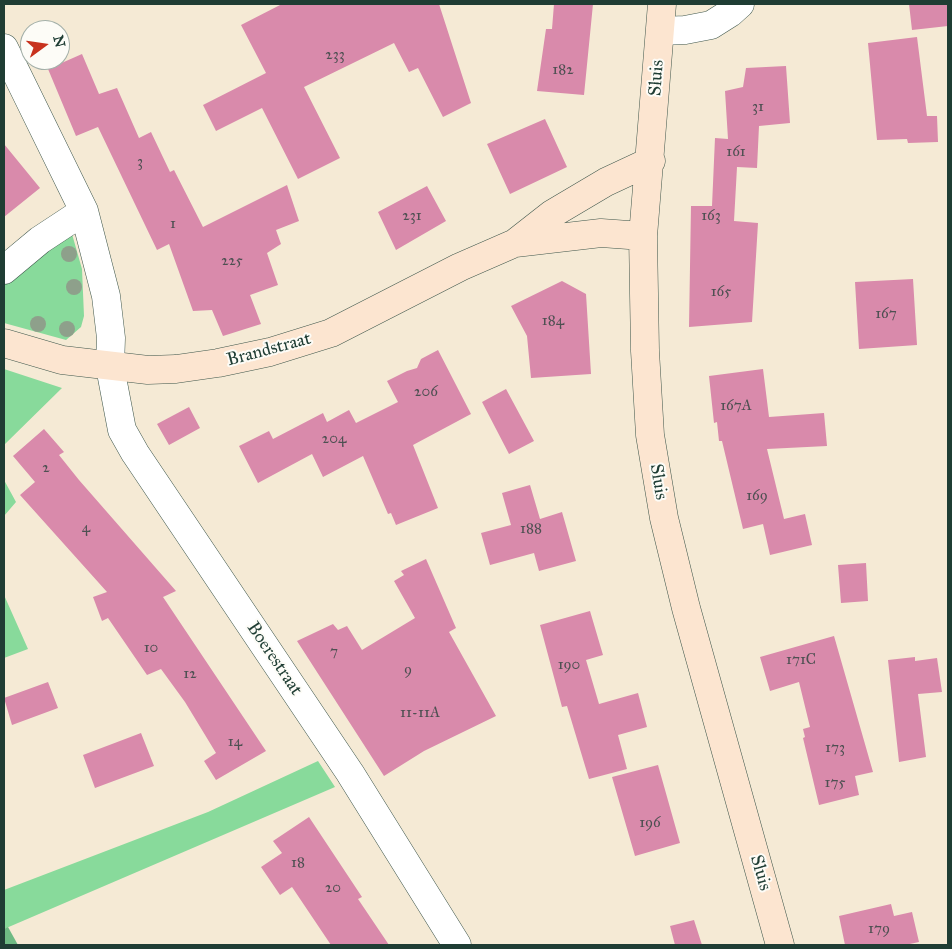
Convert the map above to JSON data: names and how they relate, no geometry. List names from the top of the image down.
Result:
{
  "streets": {
    "street": ["Sluis", "Brandstraat", "Boerestraat"]
  },
  "crossings": [
    ["Sluis", "Brandstraat"],
    ["Brandstraat", "Boerestraat"]
  ],
  "house_numbers": [
    "233",
    "182",
    "31",
    "161",
    "3",
    "231",
    "163",
    "1",
    "225",
    "165",
    "167",
    "184",
    "206",
    "167A",
    "204",
    "2",
    "169",
    "4",
    "188",
    "10",
    "7",
    "171C",
    "190",
    "9",
    "12",
    "11-11A",
    "14",
    "173",
    "175",
    "196",
    "18",
    "20",
    "179"
  ],
  "north": "right"
}
